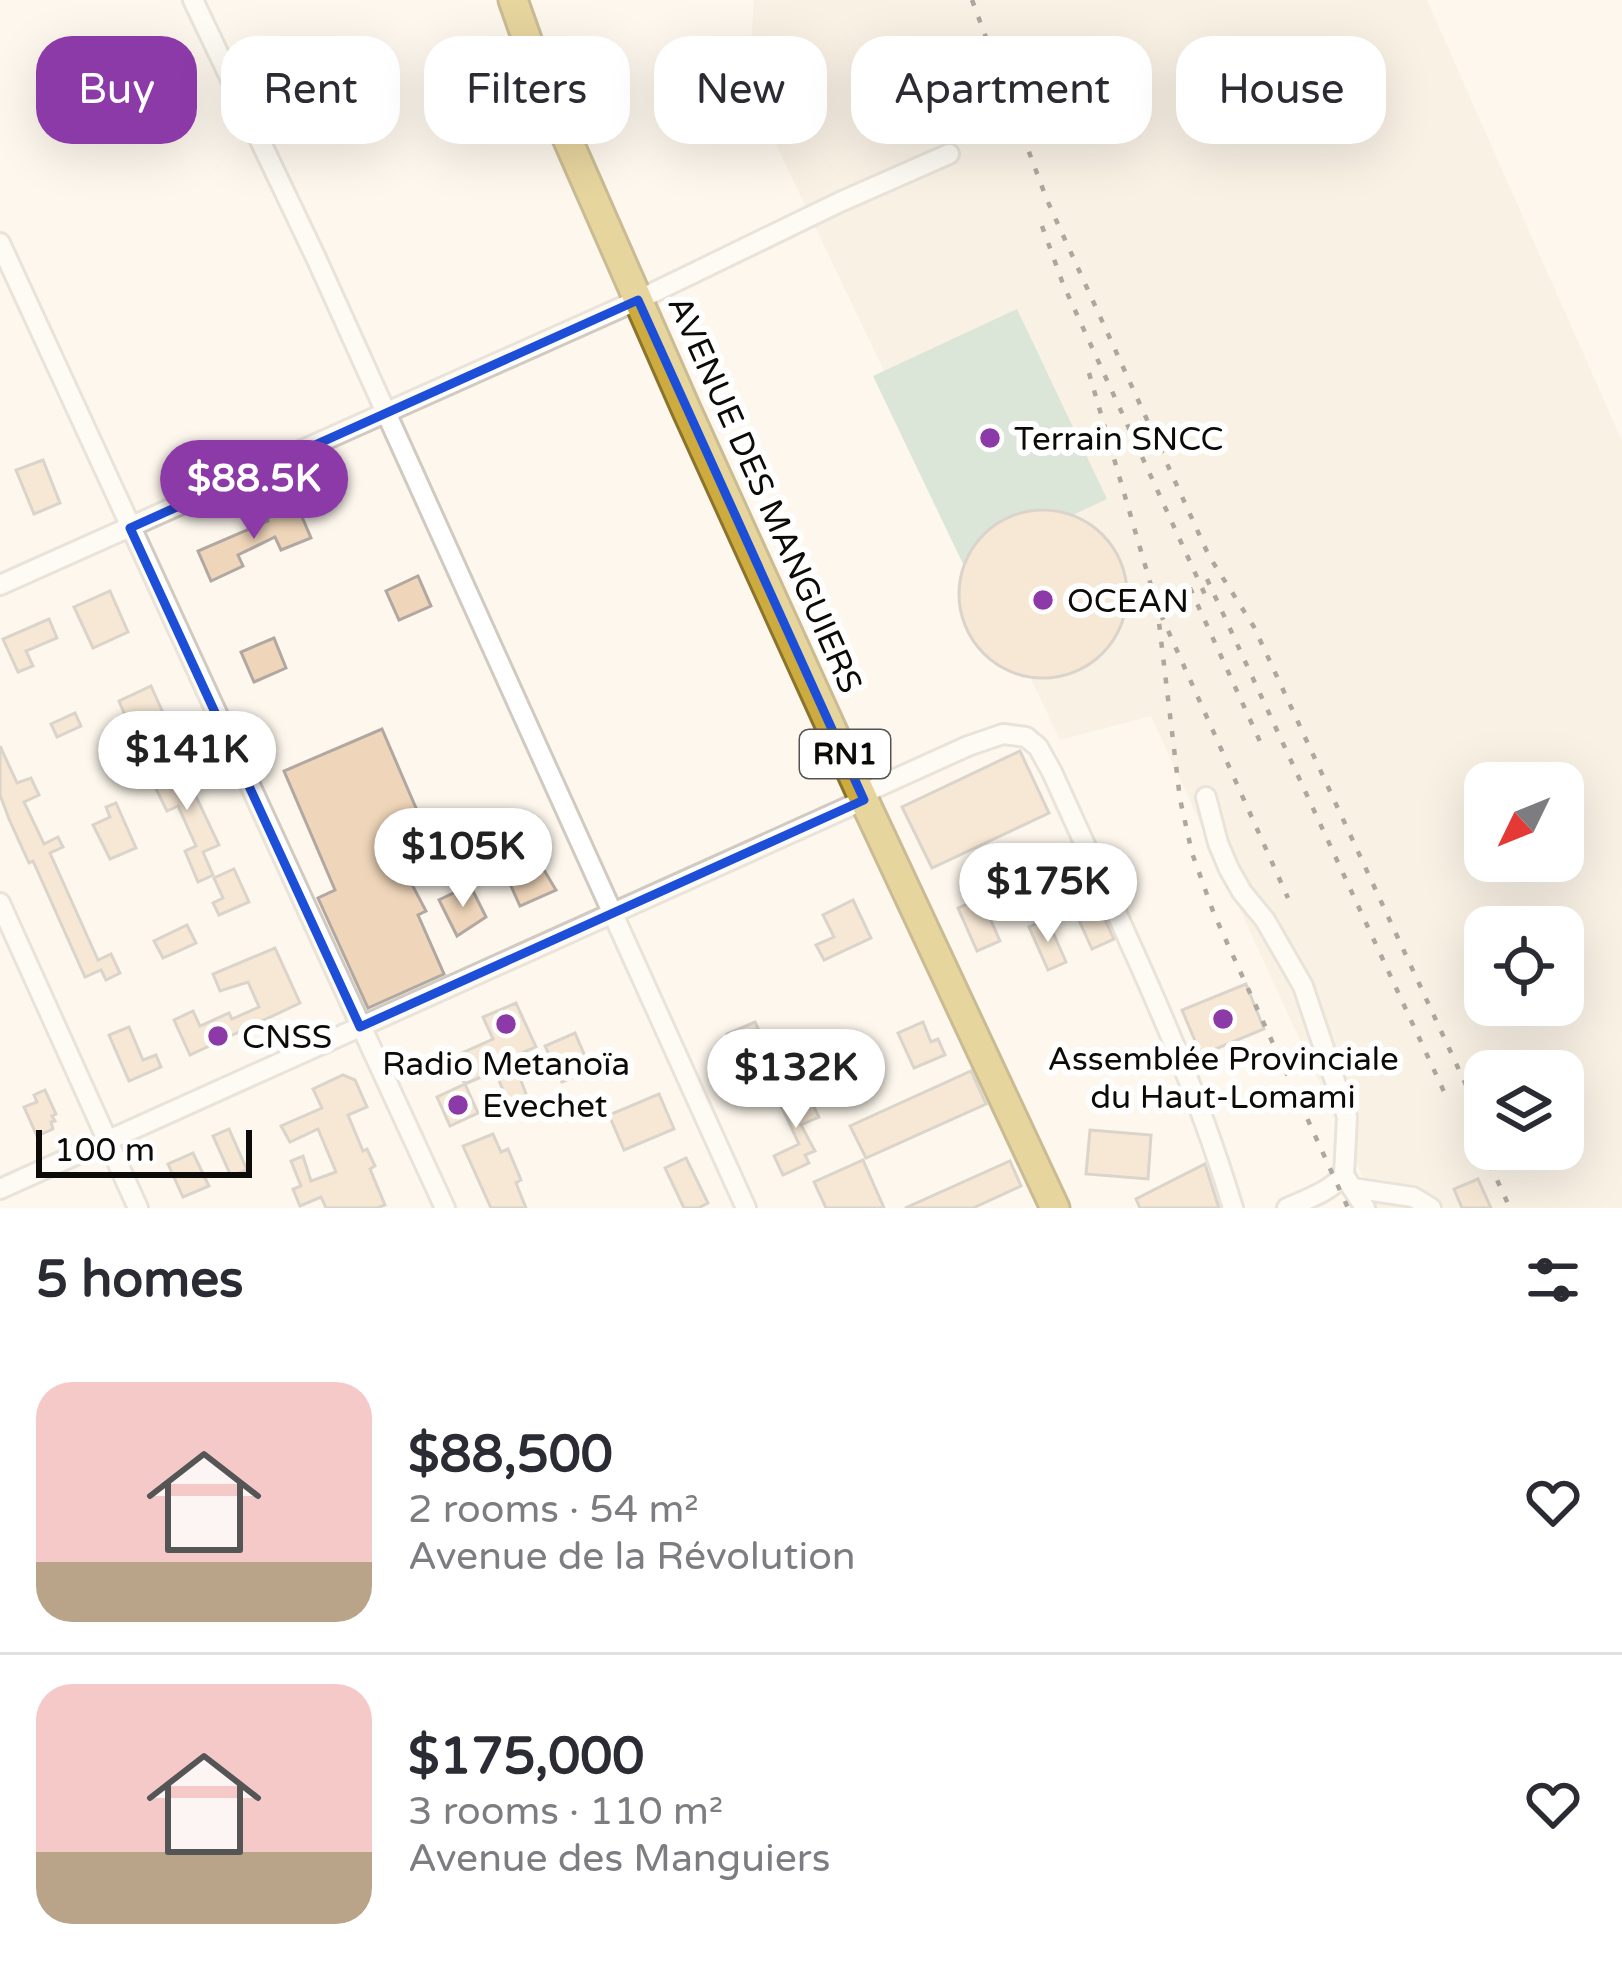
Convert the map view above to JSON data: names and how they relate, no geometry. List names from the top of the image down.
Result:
{
  "streets": {
    "highway": ["AVENUE DES MANGUIERS", "RN1"]
  },
  "places": [
    "Terrain SNCC",
    "OCEAN",
    "Assemblée Provinciale du Haut-Lomami",
    "Radio Metanoïa",
    "CNSS",
    "Evechet"
  ],
  "scale_bar": "100 m",
  "north": "bottom left",
  "page": {
    "chip": [
      "Buy",
      "Rent",
      "Filters",
      "New",
      "Apartment",
      "House"
    ],
    "price": [
      "$88.5K",
      "$141K",
      "$105K",
      "$175K",
      "$132K"
    ],
    "scale": "100 m",
    "heading": "5 homes",
    "list": [
      {
        "name": "$88,500",
        "note": "2 rooms · 54 m² · Avenue de la Révolution"
      },
      {
        "name": "$175,000",
        "note": "3 rooms · 110 m² · Avenue des Manguiers"
      }
    ]
  }
}
